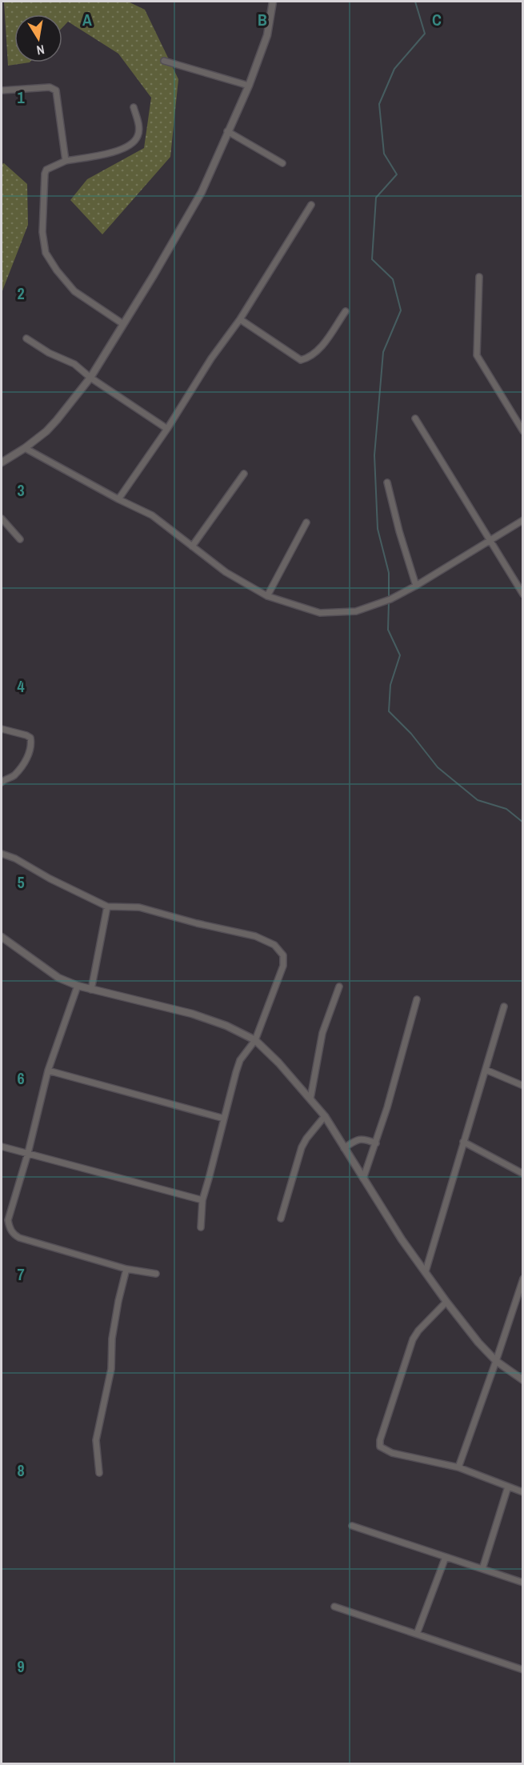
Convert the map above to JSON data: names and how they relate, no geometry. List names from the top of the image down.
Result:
{
  "north": "bottom",
  "grid": {
    "columns": ["A", "B", "C"],
    "rows": [
      "1",
      "2",
      "3",
      "4",
      "5",
      "6",
      "7",
      "8",
      "9"
    ]
  }
}
